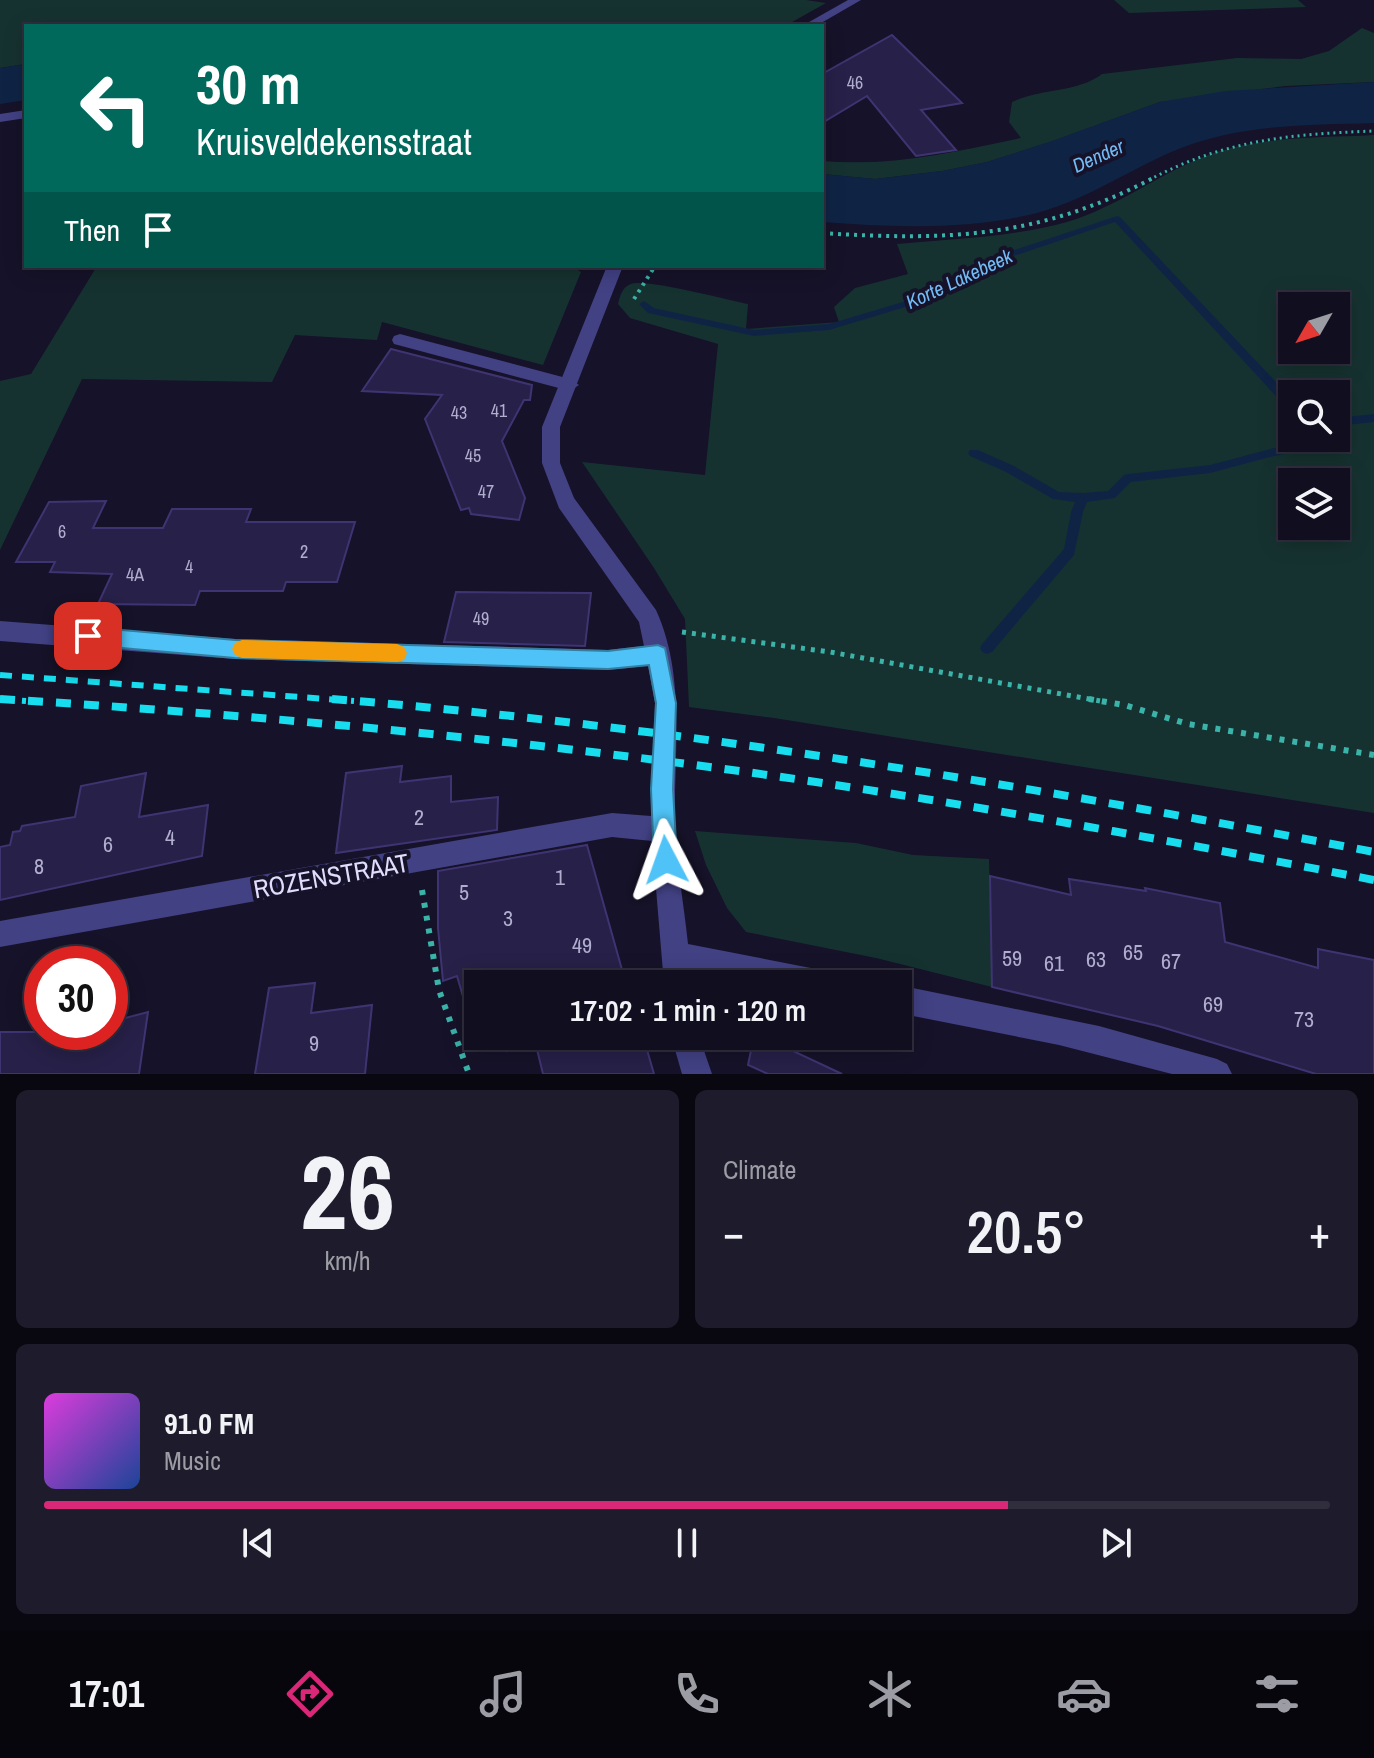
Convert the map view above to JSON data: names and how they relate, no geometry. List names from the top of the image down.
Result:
{
  "streets": {
    "street": ["ROZENSTRAAT"]
  },
  "water": ["Dender", "Korte Lakebeek"],
  "house_numbers": [
    "46",
    "41",
    "43",
    "45",
    "47",
    "6",
    "2",
    "4",
    "4A",
    "49",
    "2",
    "4",
    "6",
    "8",
    "1",
    "5",
    "3",
    "49",
    "65",
    "59",
    "63",
    "67",
    "61",
    "69",
    "73",
    "9"
  ],
  "north": "bottom left",
  "page": {
    "turn": ["30 m", "Kruisveldekensstraat"],
    "then": "Then",
    "limit": "30",
    "trip": "17:02 · 1 min · 120 m",
    "tile": [
      ["26", "km/h"],
      "Climate"
    ],
    "heat": ["−", "20.5°", "+"],
    "song": ["91.0 FM", "Music"],
    "tabs": "17:01"
  }
}
